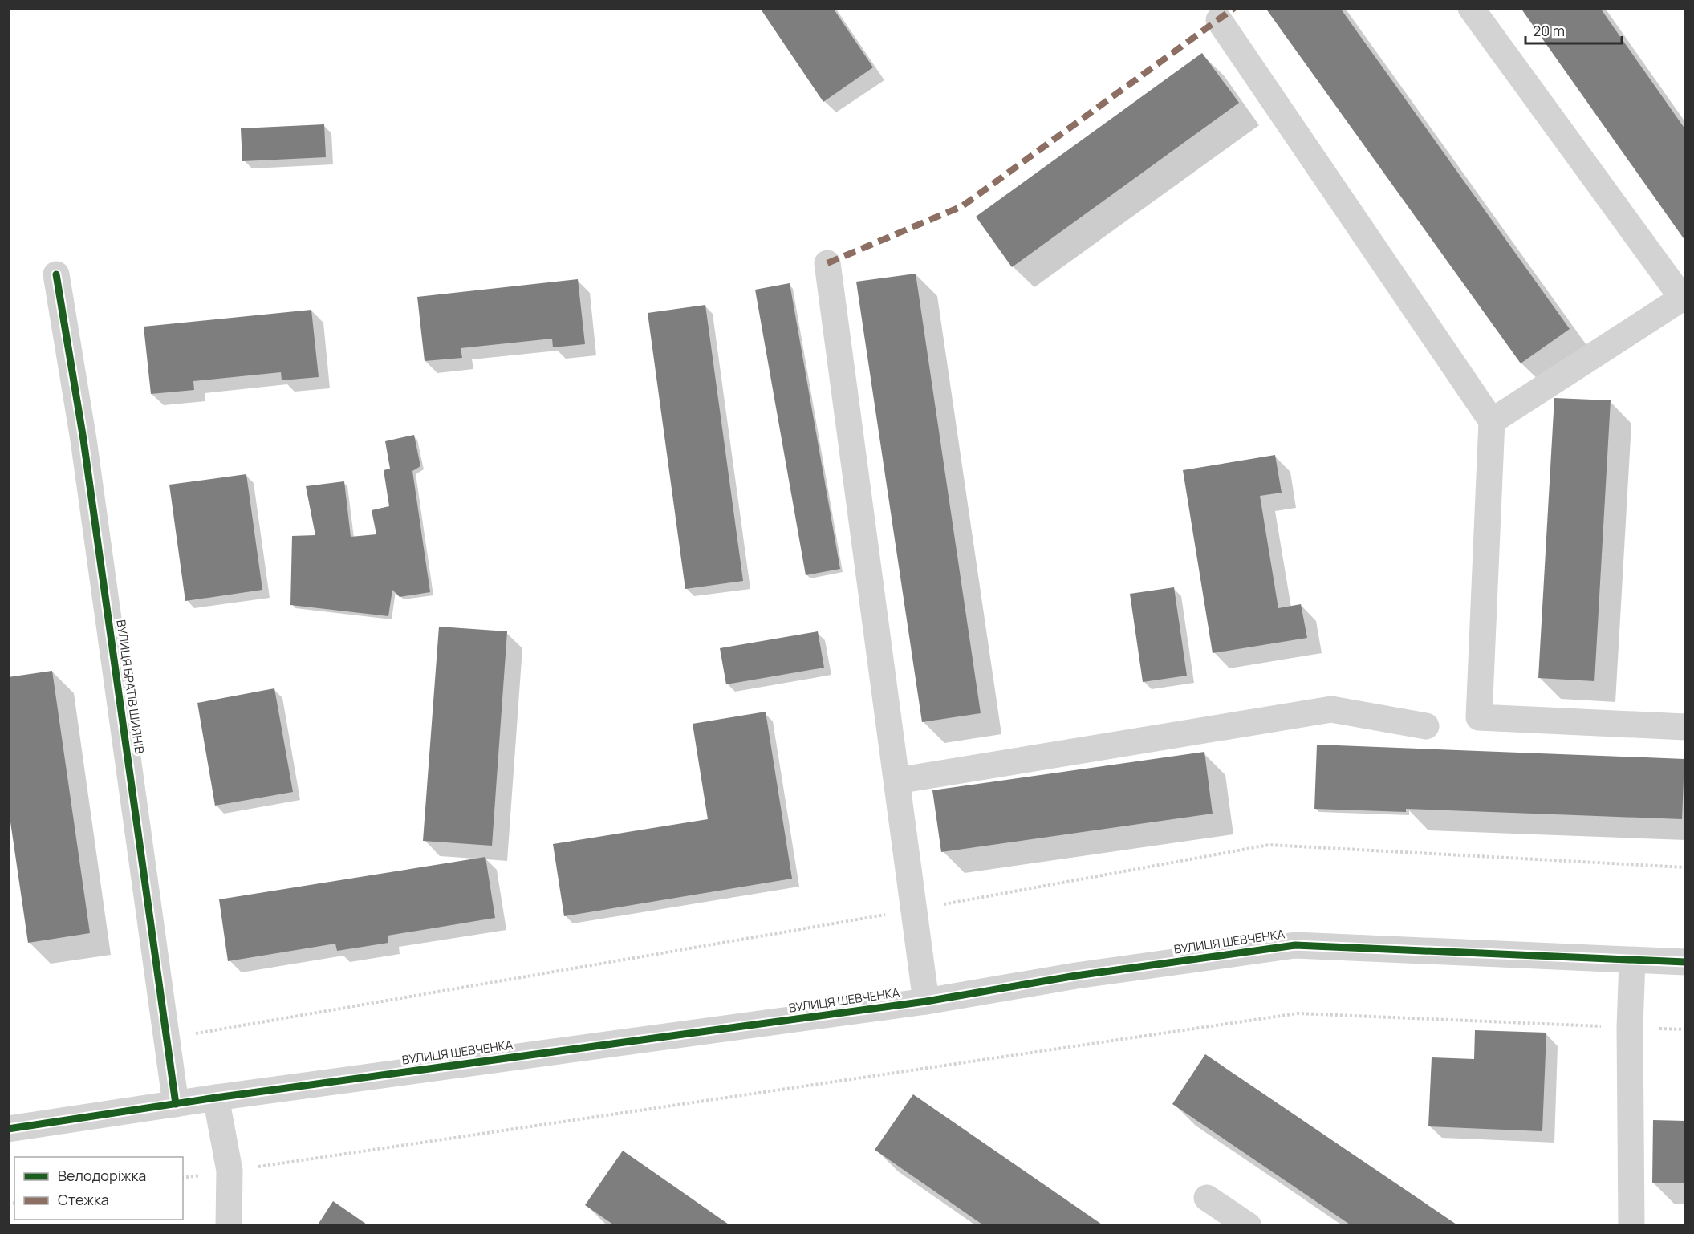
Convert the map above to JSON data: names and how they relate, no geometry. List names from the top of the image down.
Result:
{
  "streets": {
    "street": ["ВУЛИЦЯ БРАТІВ ШИЯНІВ", "ВУЛИЦЯ ШЕВЧЕНКА"]
  },
  "crossings": [
    ["ВУЛИЦЯ БРАТІВ ШИЯНІВ", "ВУЛИЦЯ ШЕВЧЕНКА"]
  ],
  "legend": ["Велодоріжка", "Стежка"],
  "scale_bar": "20 m"
}
